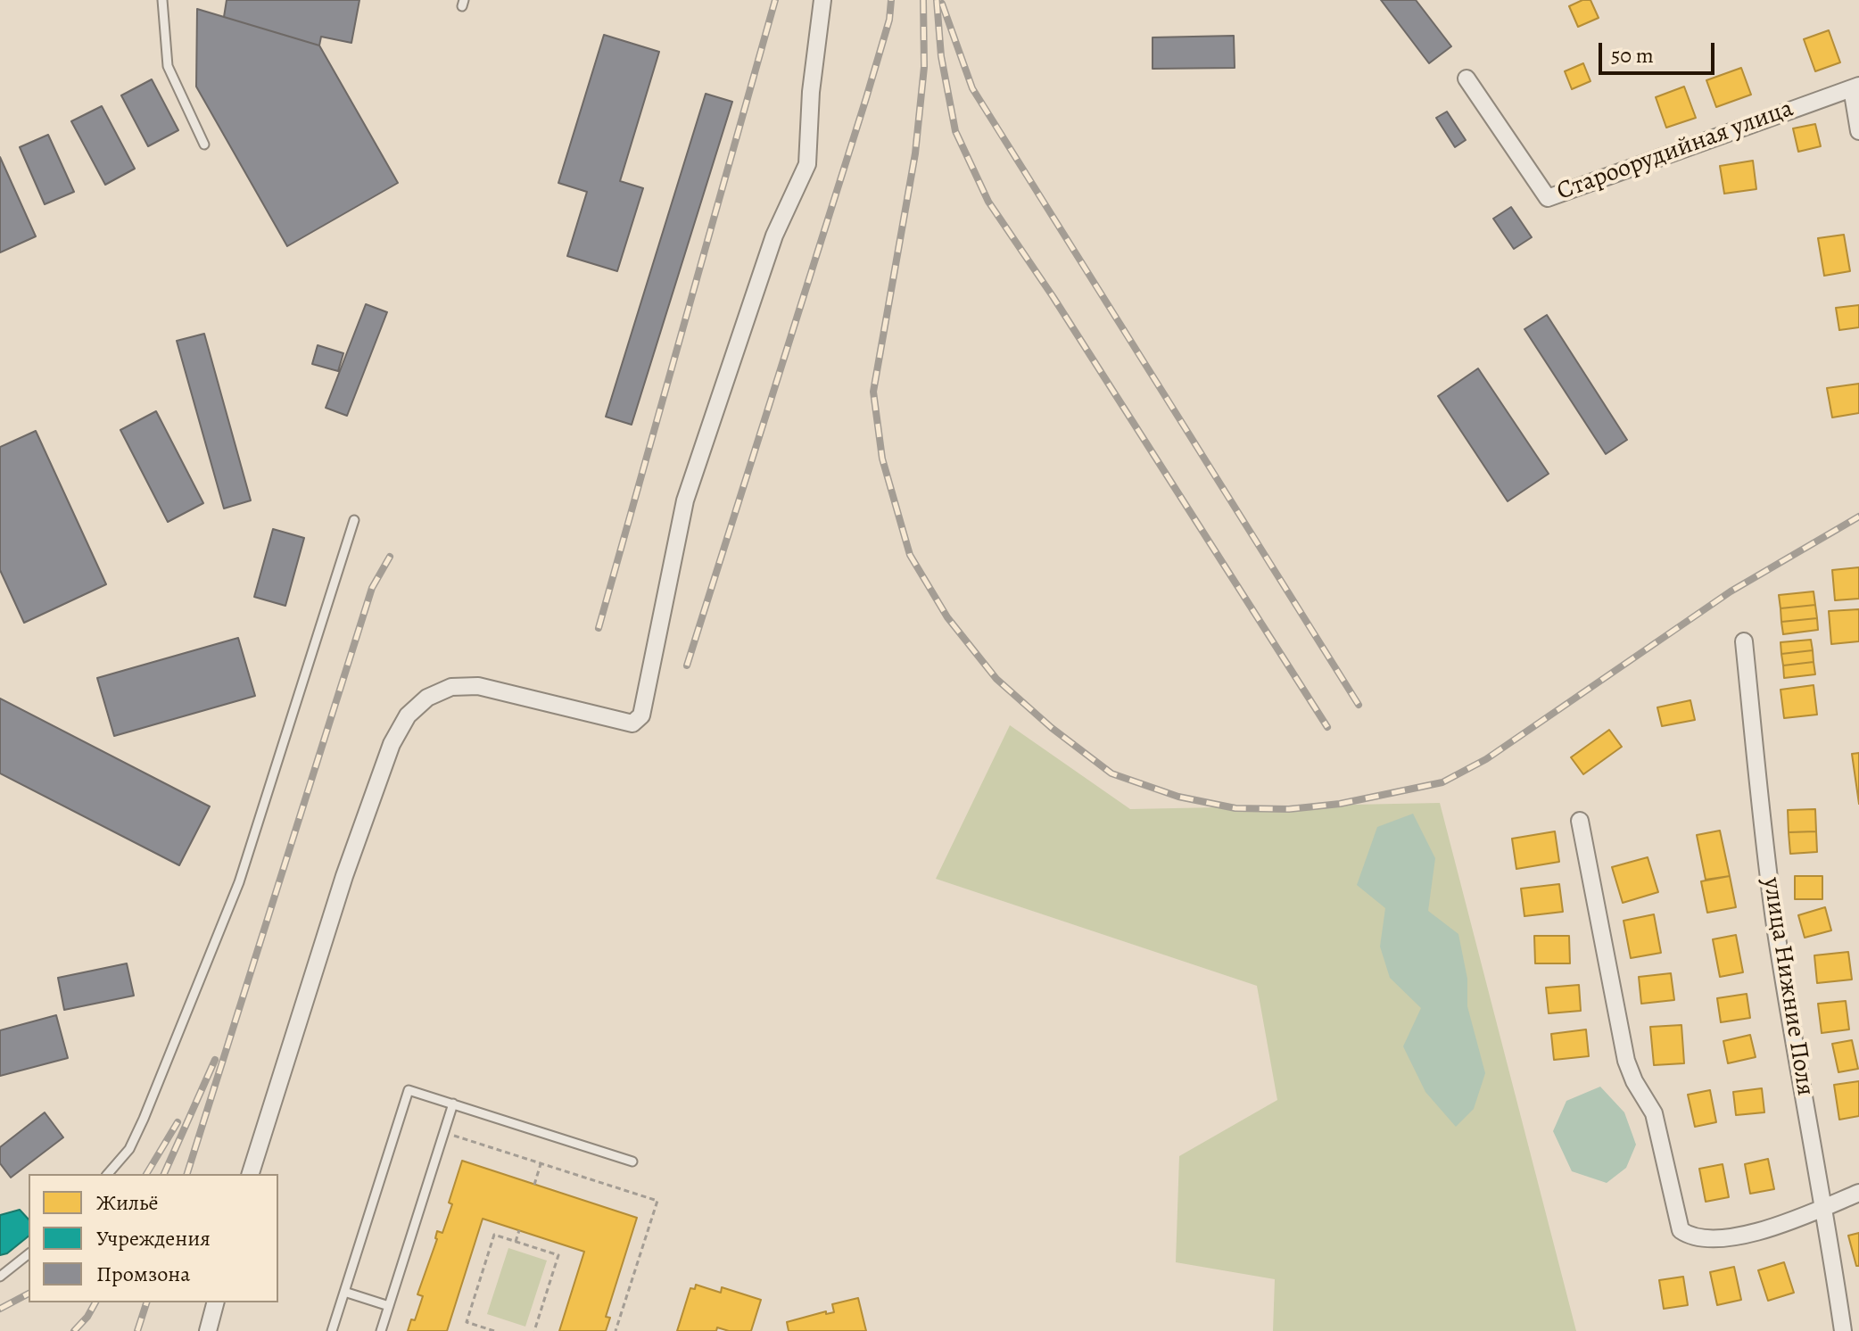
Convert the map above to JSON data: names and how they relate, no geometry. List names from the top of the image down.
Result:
{
  "streets": {
    "street": ["Староорудийная улица", "улица Нижние Поля"]
  },
  "legend": ["Жильё", "Учреждения", "Промзона"],
  "scale_bar": "50 m"
}
